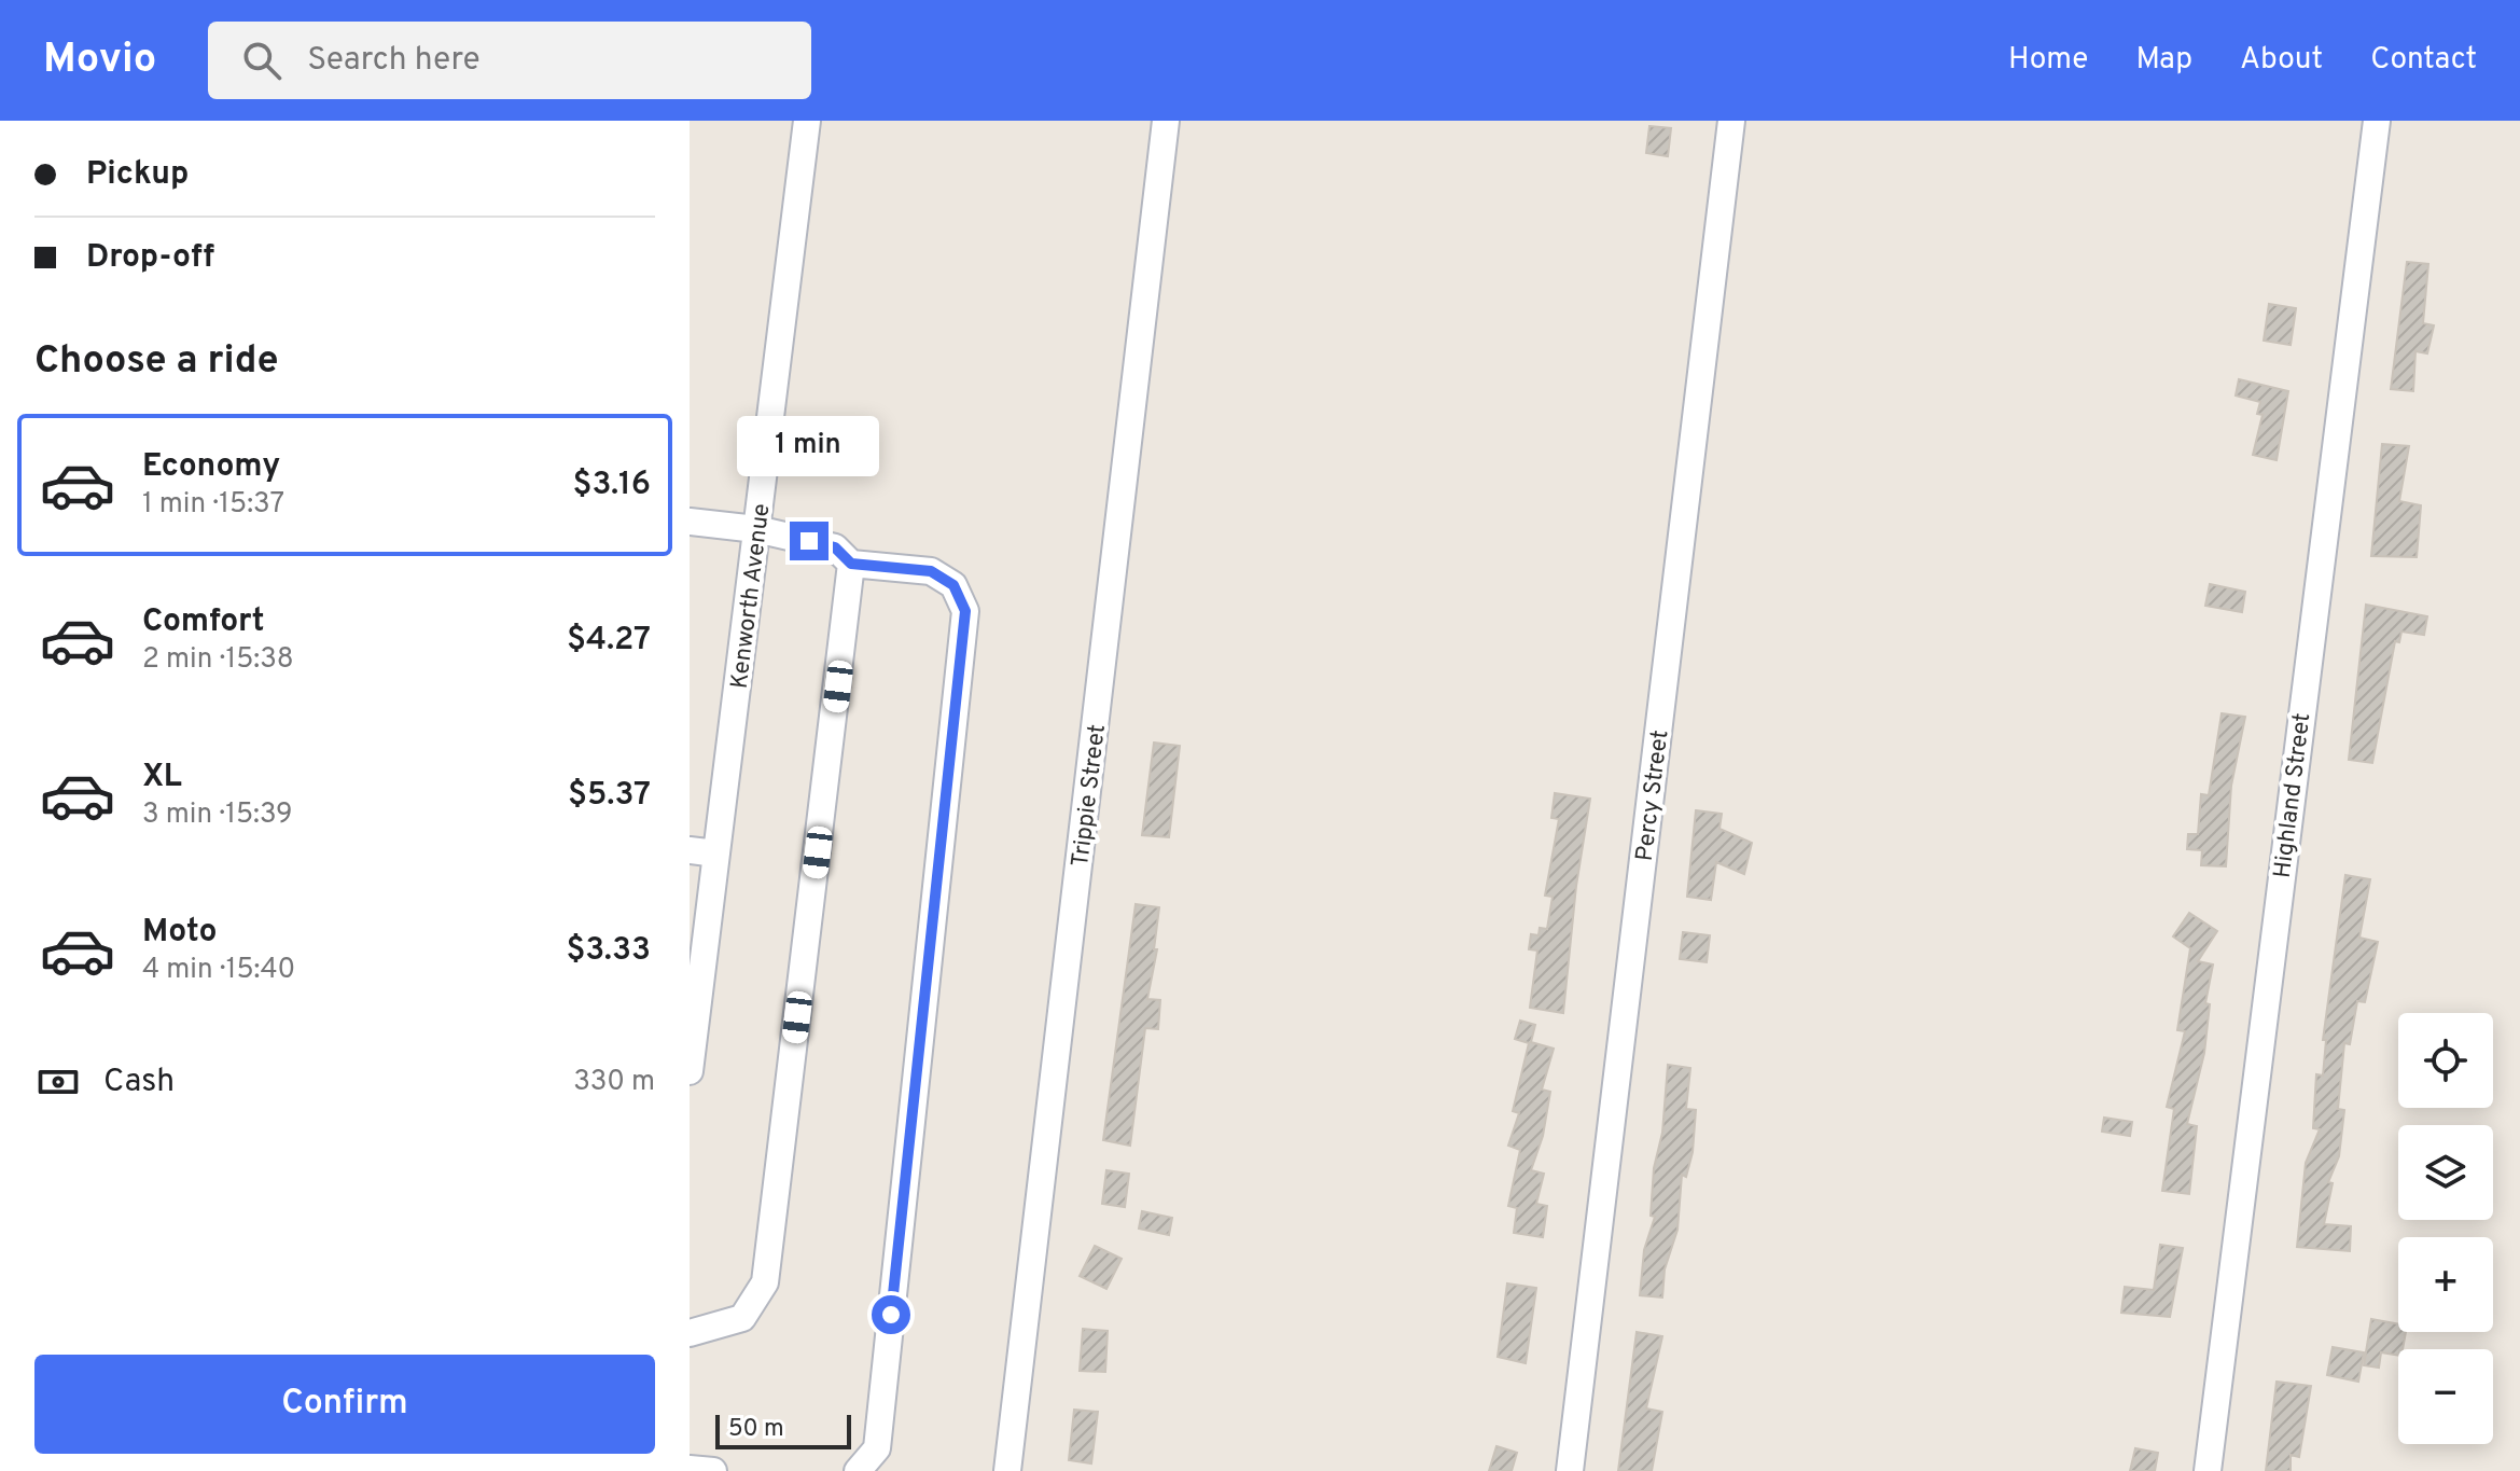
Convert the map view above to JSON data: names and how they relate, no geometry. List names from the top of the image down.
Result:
{
  "streets": {
    "street": [
      "Kenworth Avenue",
      "Trippie Street",
      "Percy Street",
      "Highland Street"
    ]
  },
  "scale_bar": "50 m",
  "page": {
    "header": "Movio",
    "search": "Search here",
    "nav": [
      "Home",
      "Map",
      "About",
      "Contact"
    ],
    "banner": ["Pickup", "Drop-off"],
    "heading": "Choose a ride",
    "list": [
      {
        "name": "Economy",
        "note": "1 min · 15:37",
        "value": "$3.16"
      },
      {
        "name": "Comfort",
        "note": "2 min · 15:38",
        "value": "$4.27"
      },
      {
        "name": "XL",
        "note": "3 min · 15:39",
        "value": "$5.37"
      },
      {
        "name": "Moto",
        "note": "4 min · 15:40",
        "value": "$3.33"
      }
    ],
    "bubble": "1 min",
    "map_buttons": ["+", "−"],
    "pay": ["Cash", "330 m"],
    "buttons": "Confirm",
    "scale": "50 m"
  }
}
